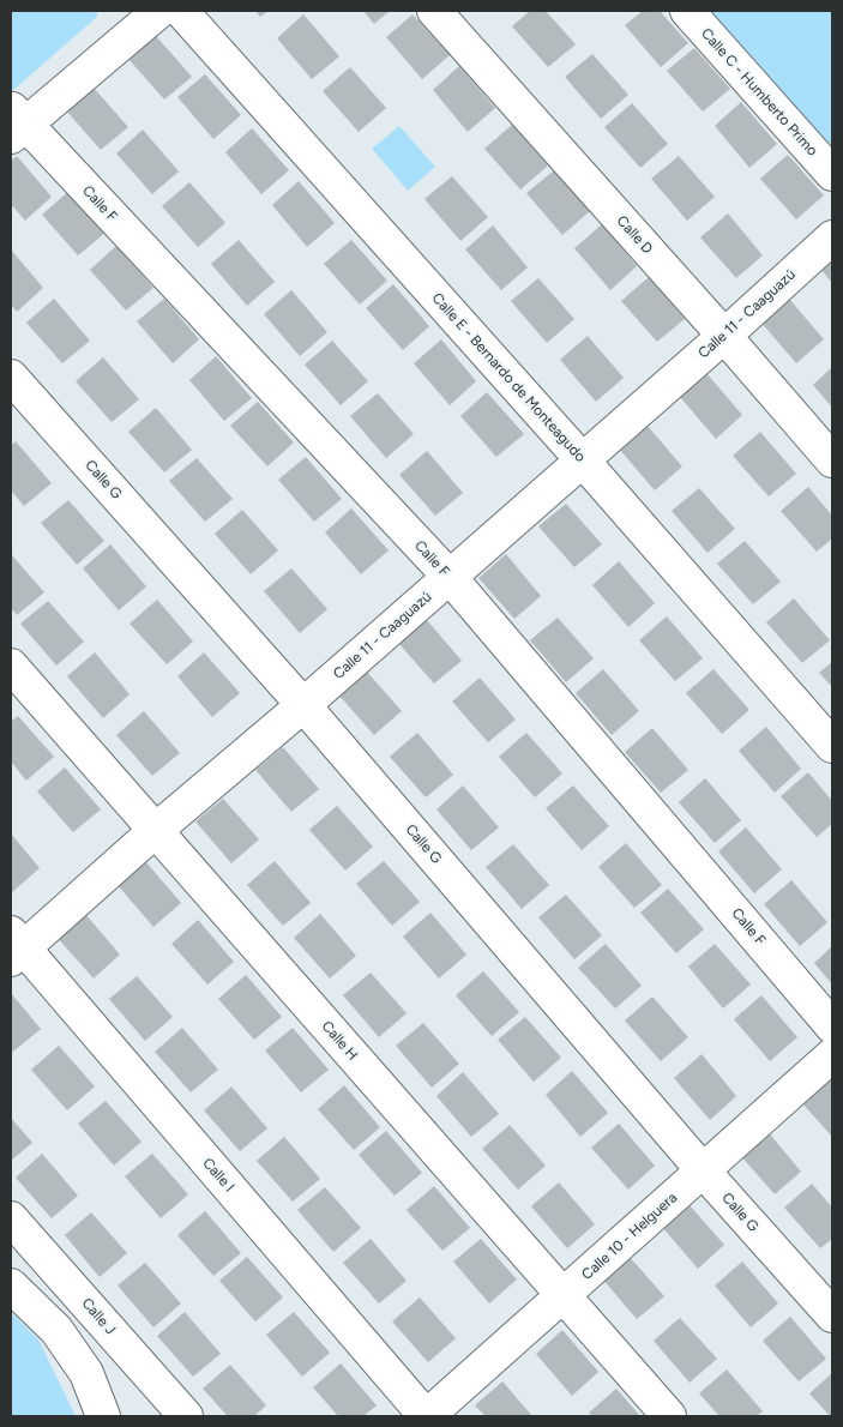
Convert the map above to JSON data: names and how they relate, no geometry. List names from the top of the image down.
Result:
{
  "streets": {
    "street": [
      "Calle C - Humberto Primo",
      "Calle F",
      "Calle D",
      "Calle 11 - Caaguazú",
      "Calle E - Bernardo de Monteagudo",
      "Calle G",
      "Calle H",
      "Calle I",
      "Calle 10 - Helguera",
      "Calle J"
    ]
  },
  "crossings": [
    ["Calle F", "Calle 11 - Caaguazú"],
    ["Calle D", "Calle 11 - Caaguazú"],
    ["Calle 11 - Caaguazú", "Calle E - Bernardo de Monteagudo"],
    ["Calle 11 - Caaguazú", "Calle G"],
    ["Calle 11 - Caaguazú", "Calle H"],
    ["Calle 11 - Caaguazú", "Calle I"],
    ["Calle G", "Calle 10 - Helguera"],
    ["Calle H", "Calle 10 - Helguera"],
    ["Calle I", "Calle 10 - Helguera"]
  ]
}
